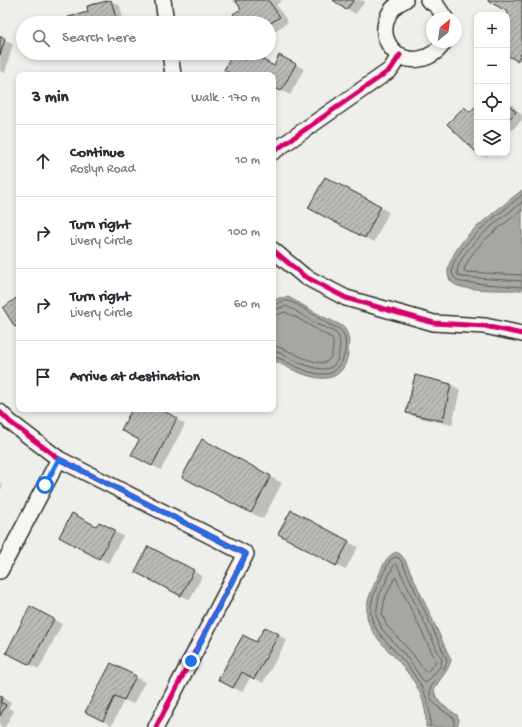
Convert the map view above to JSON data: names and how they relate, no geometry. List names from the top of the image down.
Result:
{
  "north": "top right",
  "page": {
    "map_buttons": ["+", "−"],
    "search": "Search here",
    "heading": ["3 min", "Walk · 170 m"],
    "list": [
      ["Continue", "Roslyn Road", "10 m"],
      ["Turn right", "Livery Circle", "100 m"],
      ["Turn right", "Livery Circle", "60 m"],
      "Arrive at destination"
    ]
  }
}
